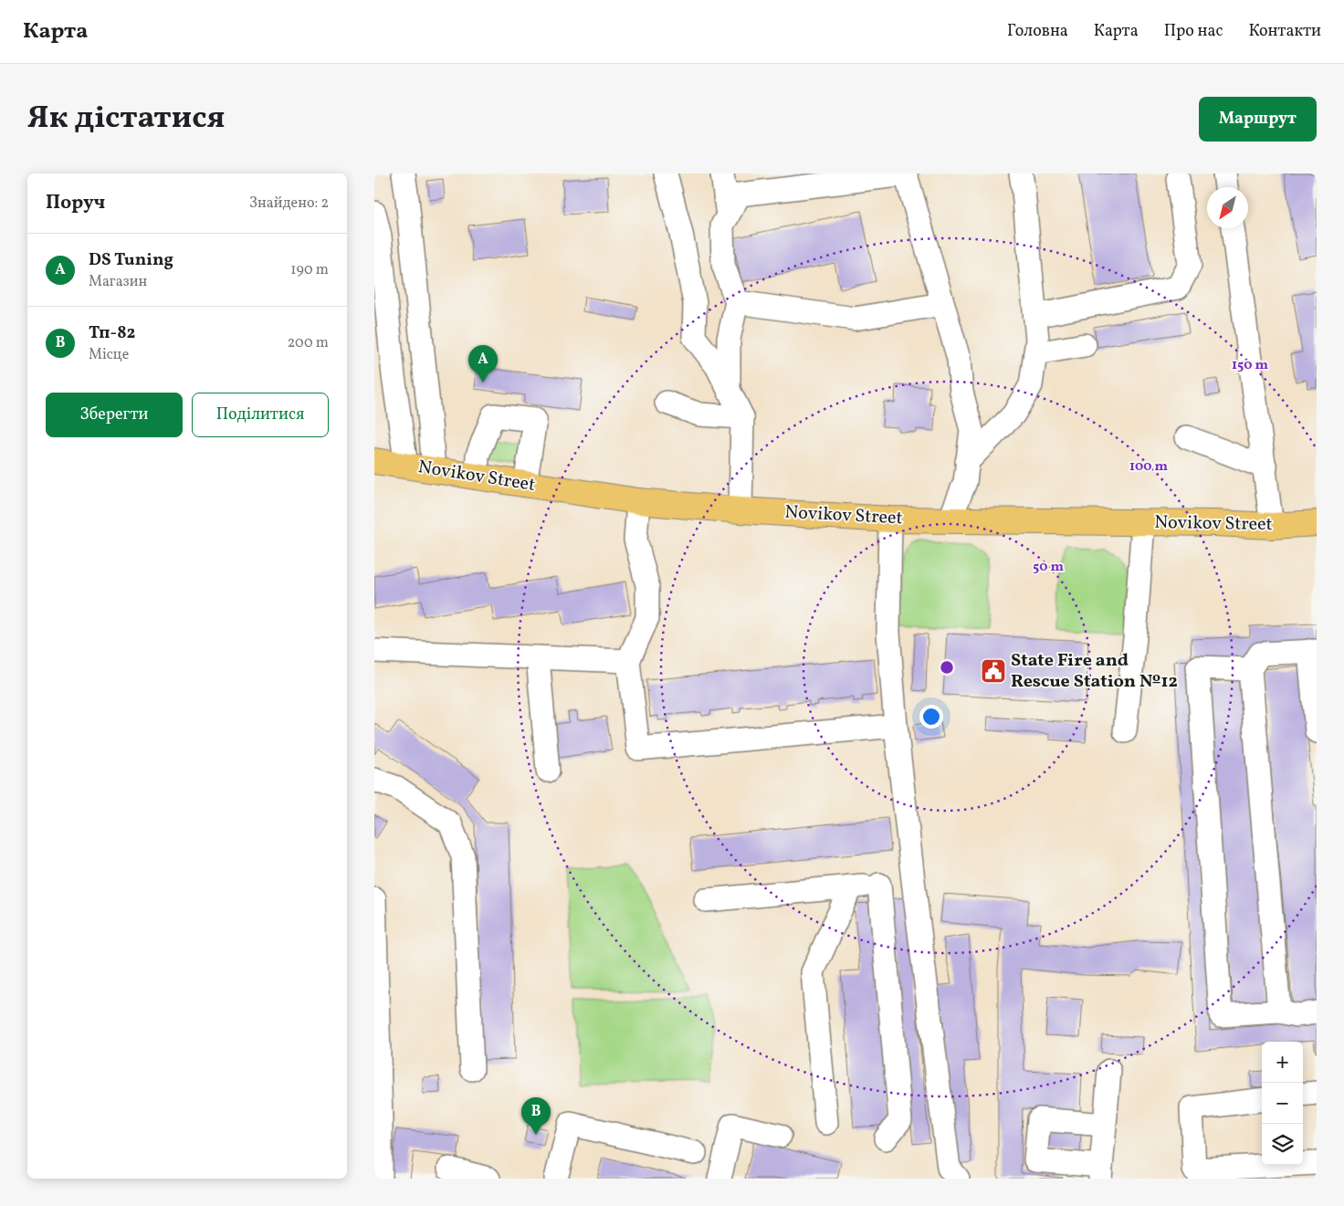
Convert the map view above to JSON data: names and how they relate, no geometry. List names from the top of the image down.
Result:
{
  "streets": {
    "main road": ["Novikov Street"]
  },
  "places": {
    "public building": ["State Fire and Rescue Station №12"]
  },
  "north": "bottom left",
  "page": {
    "header": "Карта",
    "nav": [
      "Головна",
      "Карта",
      "Про нас",
      "Контакти"
    ],
    "title": "Як дістатися",
    "buttons": [
      "Маршрут",
      ["Зберегти", "Поділитися"]
    ],
    "heading": ["Поруч", "Знайдено: 2"],
    "list": [
      {
        "mark": "A",
        "name": "DS Tuning",
        "note": "Магазин",
        "value": "190 m"
      },
      {
        "mark": "B",
        "name": "Тп-82",
        "note": "Місце",
        "value": "200 m"
      }
    ],
    "pins": ["A", "B"],
    "map_buttons": ["+", "−"]
  },
  "rings": ["150 m", "100 m", "50 m"]
}
